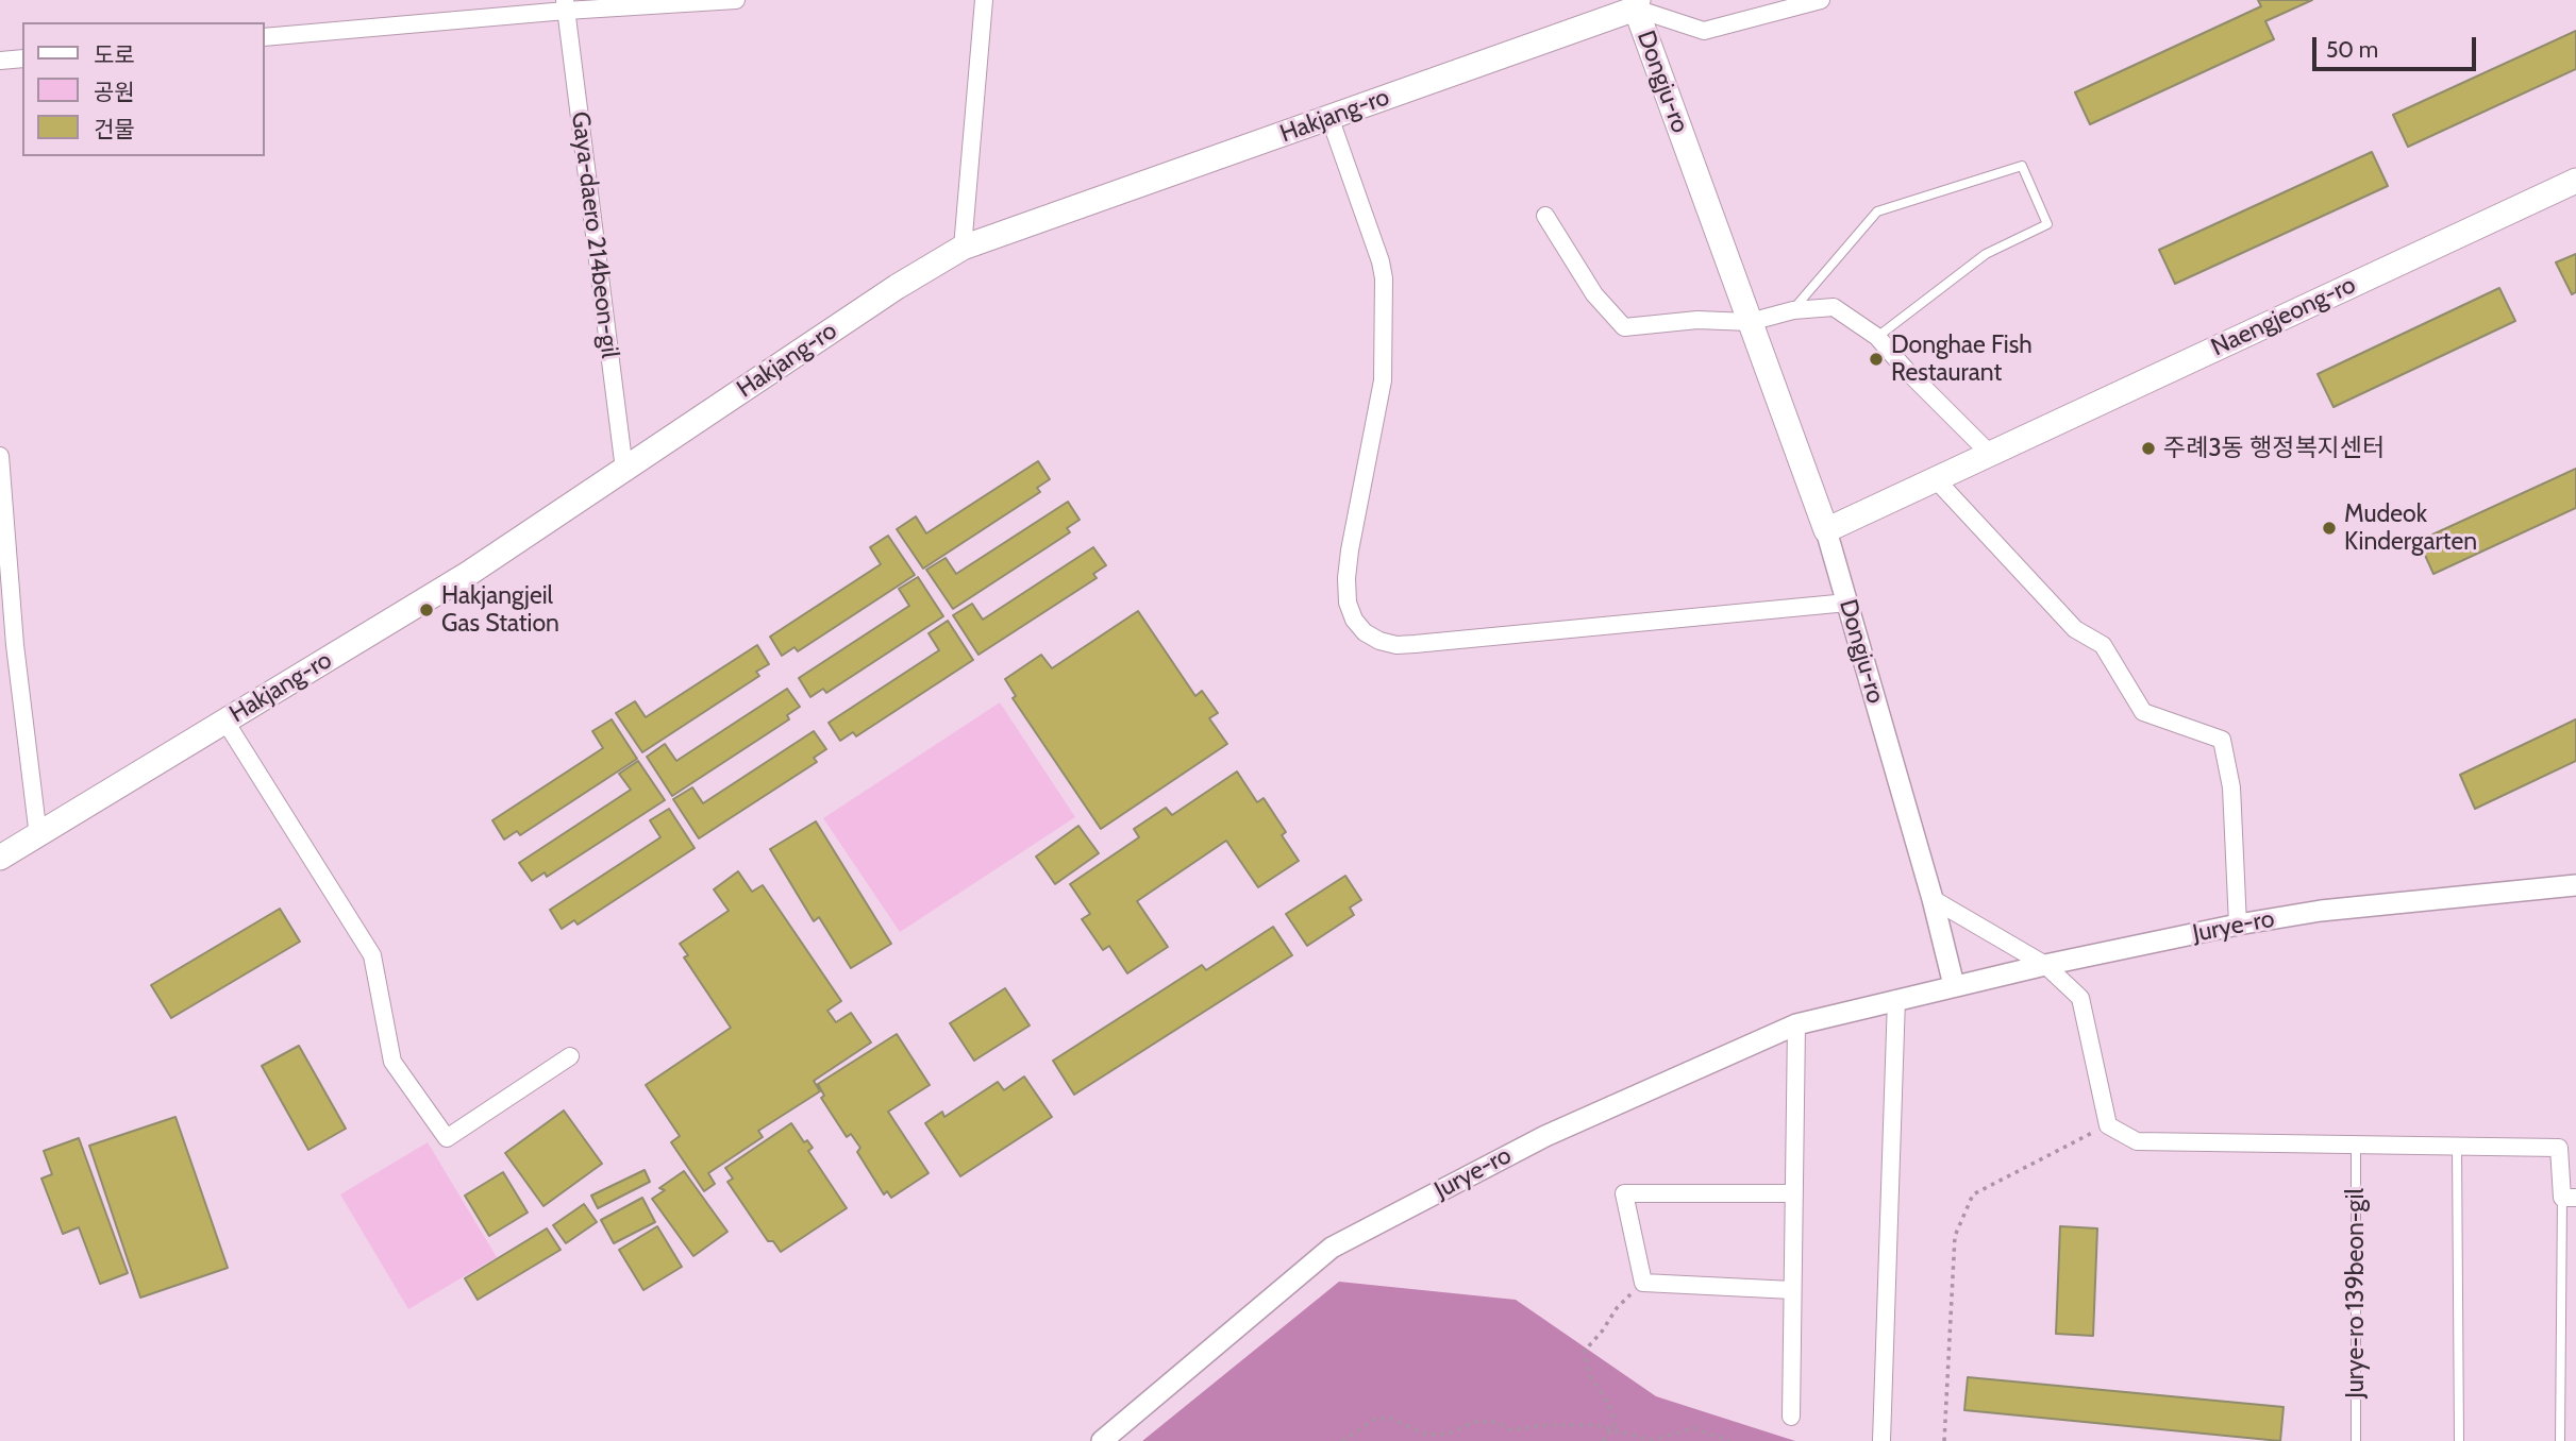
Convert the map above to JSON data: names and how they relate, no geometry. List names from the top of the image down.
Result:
{
  "streets": {
    "main road": ["Dongju-ro", "Hakjang-ro", "Naengjeong-ro"],
    "street": ["Gaya-daero 214beon-gil", "Jurye-ro"],
    "lane": ["Jurye-ro 139beon-gil"]
  },
  "crossings": [
    ["Dongju-ro", "Hakjang-ro"],
    ["Dongju-ro", "Naengjeong-ro"],
    ["Dongju-ro", "Jurye-ro"],
    ["Hakjang-ro", "Gaya-daero 214beon-gil"]
  ],
  "places": [
    "Donghae Fish Restaurant",
    "주례3동 행정복지센터",
    "Mudeok Kindergarten",
    "Hakjangjeil Gas Station"
  ],
  "legend": ["도로", "공원", "건물"],
  "scale_bar": "50 m"
}
